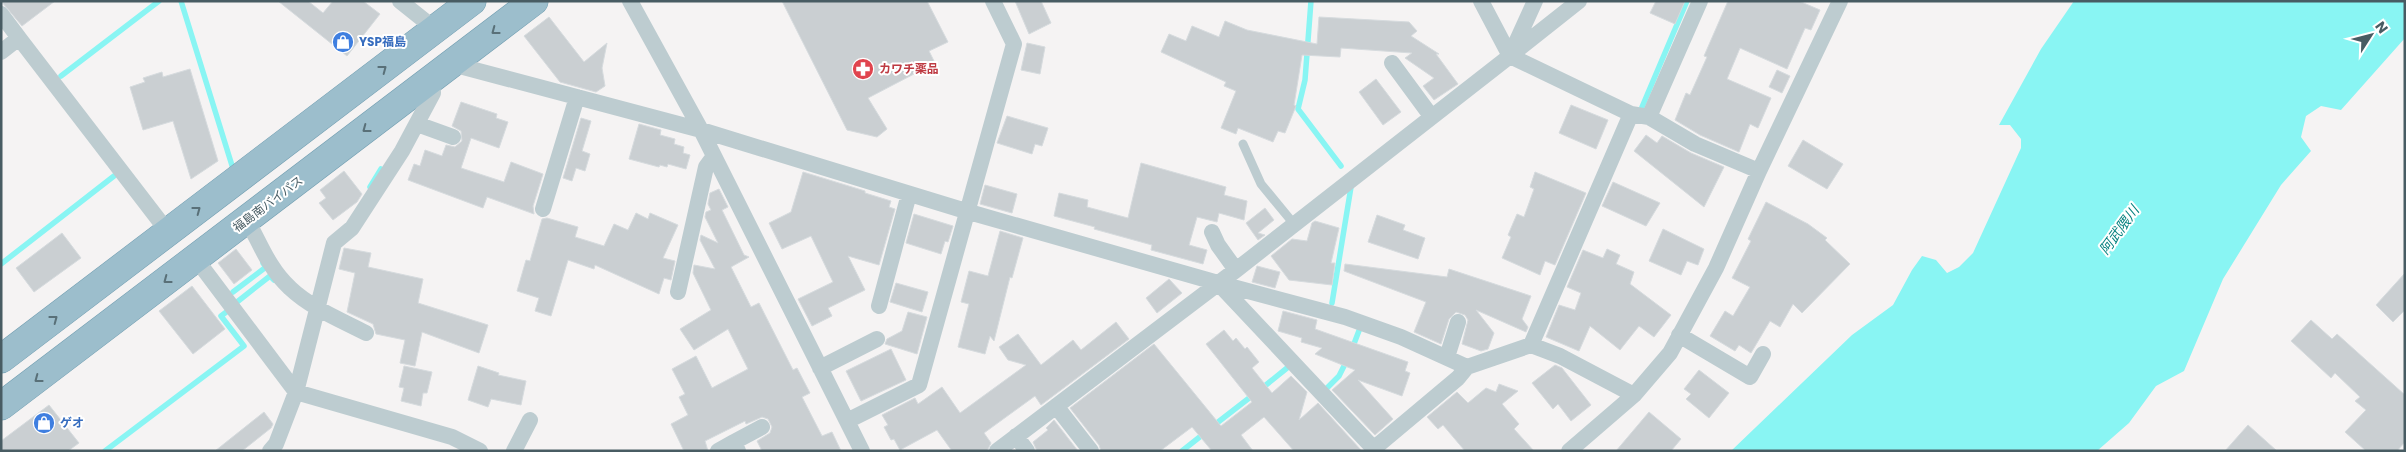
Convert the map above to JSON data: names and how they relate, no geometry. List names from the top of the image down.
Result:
{
  "streets": {
    "highway": ["福島南バイパス"]
  },
  "water": ["阿武隈川"],
  "places": {
    "shop": ["YSP福島", "ゲオ"],
    "pharmacy": ["カワチ薬品"]
  },
  "north": "top right"
}
